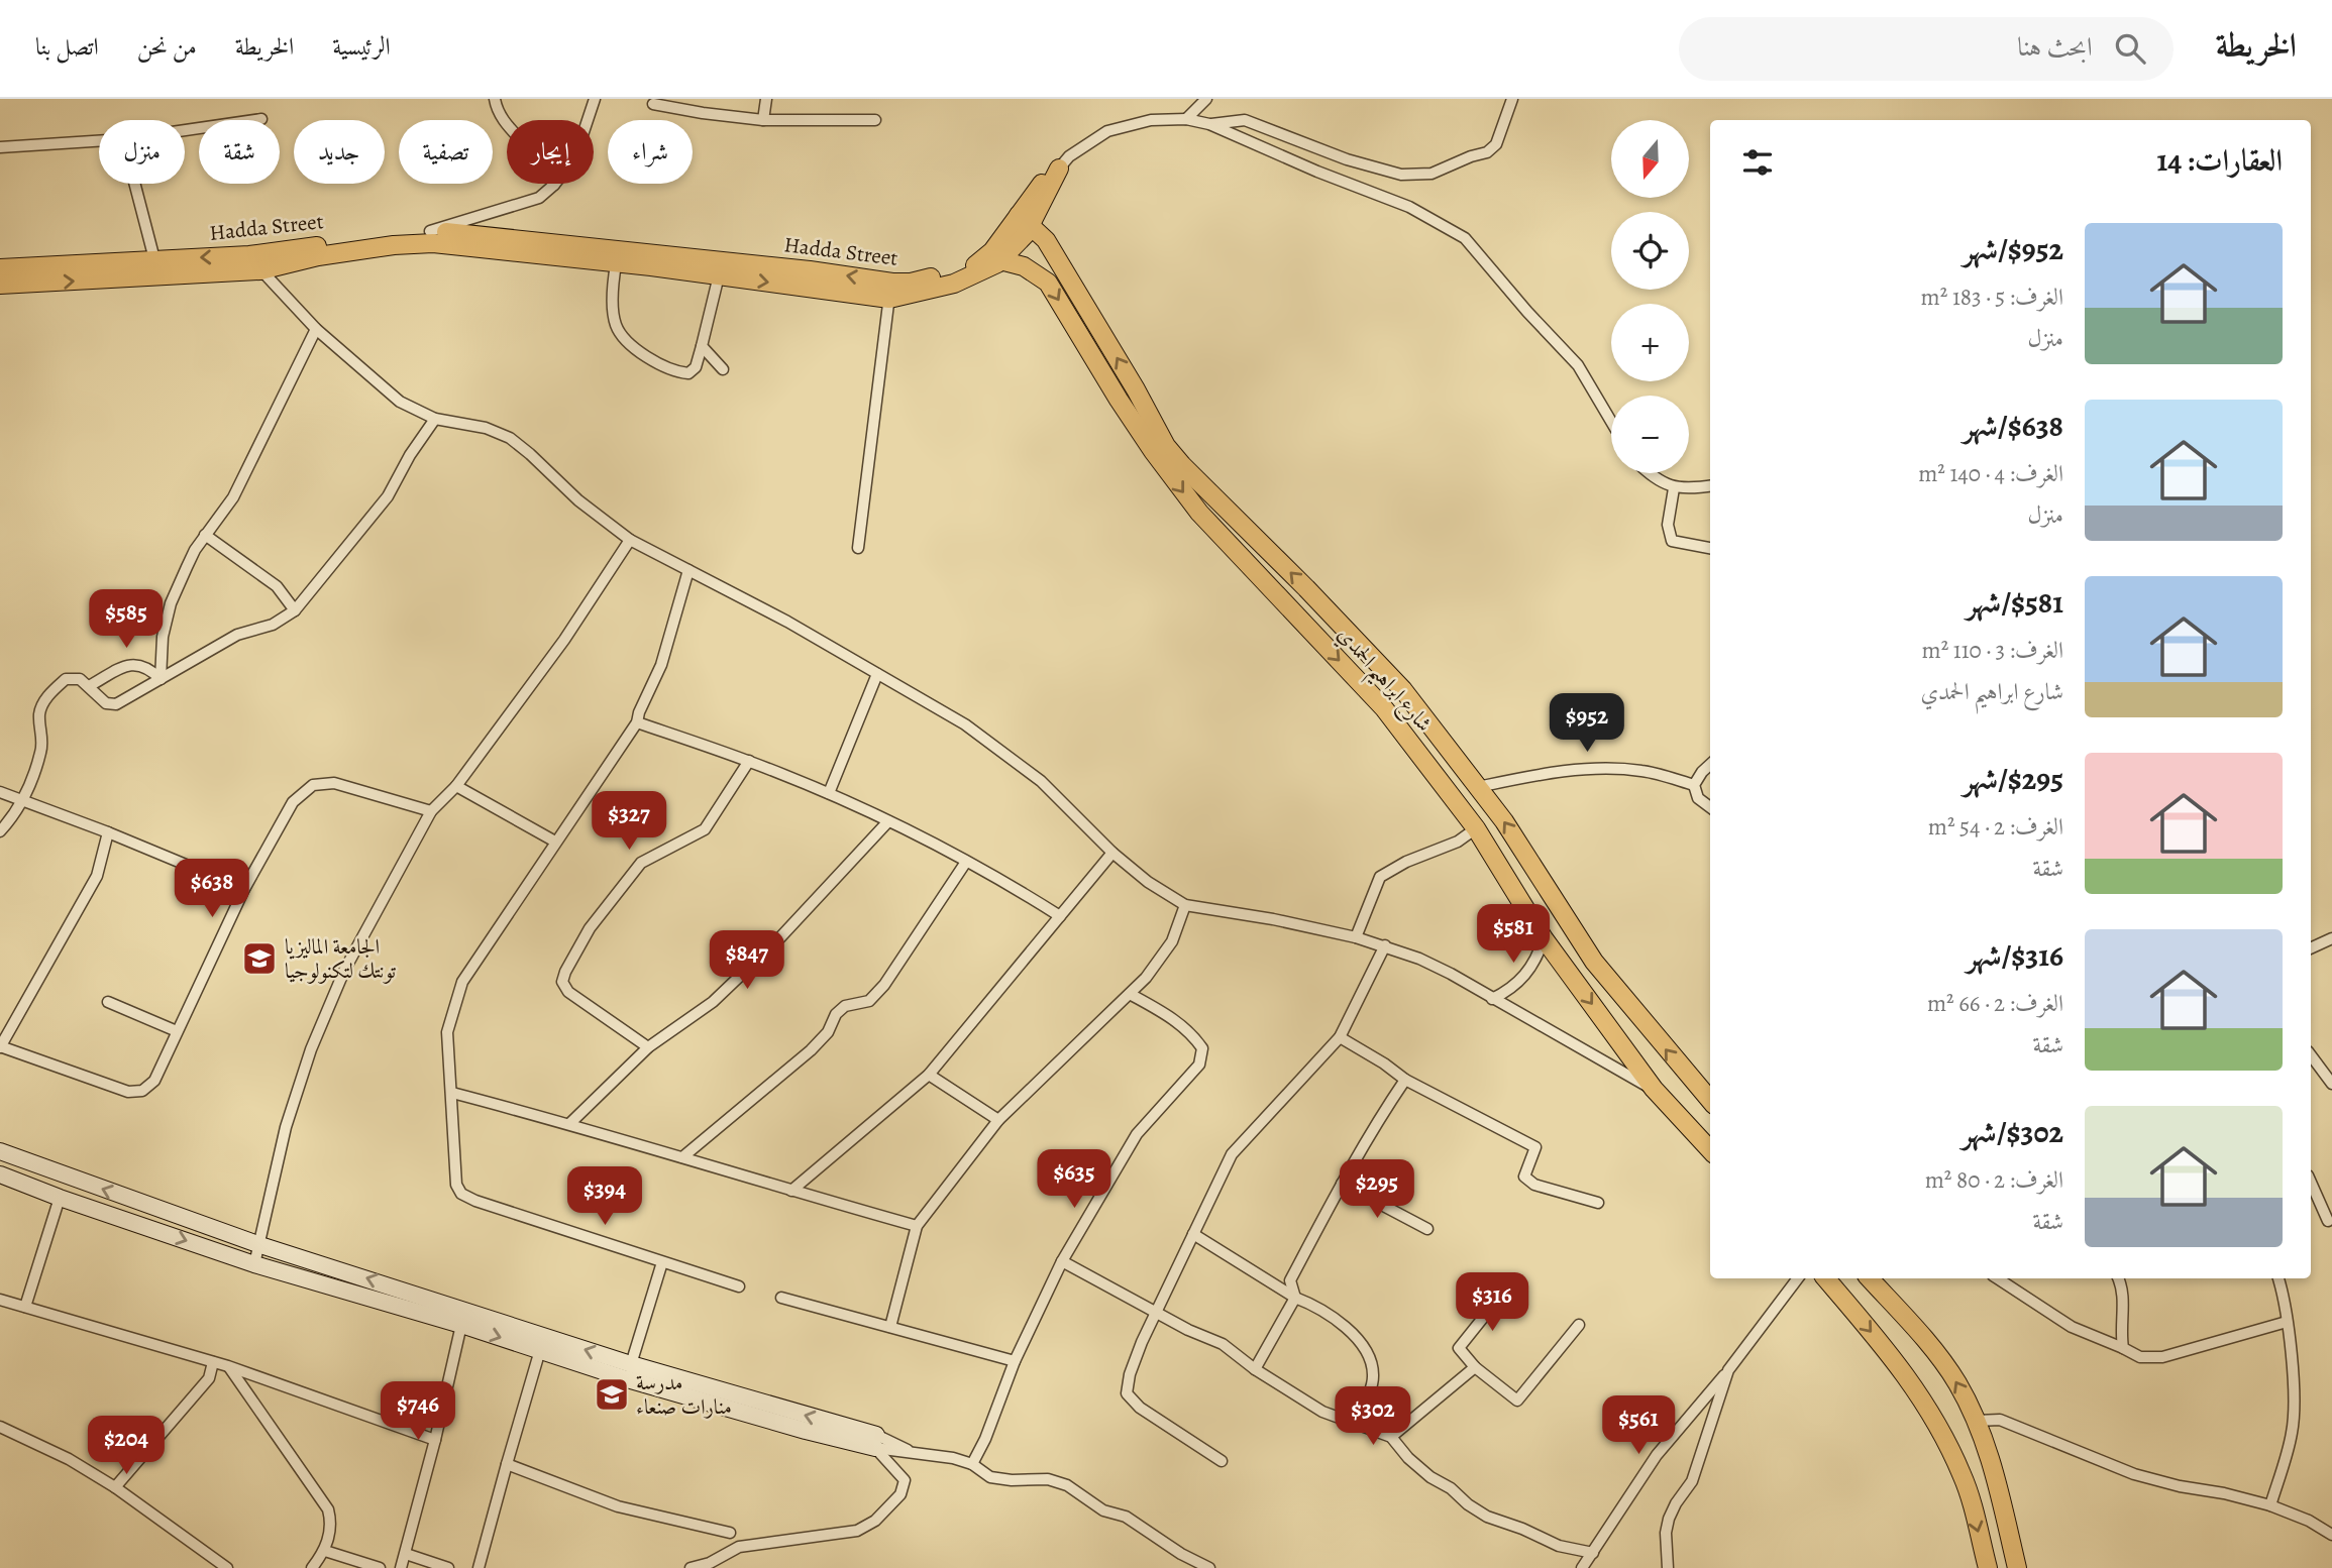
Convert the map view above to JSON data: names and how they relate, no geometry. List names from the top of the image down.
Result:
{
  "streets": {
    "main road": ["Hadda Street", "شارع ابراهيم الحمدي"]
  },
  "crossings": [
    ["Hadda Street", "شارع ابراهيم الحمدي"]
  ],
  "places": {
    "school or university": ["الجامعة الماليزيا تونتك لتكنولوجيا", "مدرسة منارات صنعاء"]
  },
  "north": "bottom",
  "page": {
    "header": "الخريطة",
    "search": "ابحث هنا",
    "nav": [
      "الرئيسية",
      "الخريطة",
      "من نحن",
      "اتصل بنا"
    ],
    "map_buttons": ["+", "−"],
    "chip": [
      "شراء",
      "إيجار",
      "تصفية",
      "جديد",
      "شقة",
      "منزل"
    ],
    "heading": "العقارات: 14",
    "list": [
      {
        "name": "$952/شهر",
        "note": "الغرف: 5 · 183 m² · منزل"
      },
      {
        "name": "$638/شهر",
        "note": "الغرف: 4 · 140 m² · منزل"
      },
      {
        "name": "$581/شهر",
        "note": "الغرف: 3 · 110 m² · شارع ابراهيم الحمدي"
      },
      {
        "name": "$295/شهر",
        "note": "الغرف: 2 · 54 m² · شقة"
      },
      {
        "name": "$316/شهر",
        "note": "الغرف: 2 · 66 m² · شقة"
      },
      {
        "name": "$302/شهر",
        "note": "الغرف: 2 · 80 m² · شقة"
      }
    ],
    "price": [
      "$585",
      "$952",
      "$327",
      "$638",
      "$581",
      "$847",
      "$635",
      "$295",
      "$394",
      "$316",
      "$746",
      "$302",
      "$561",
      "$204"
    ]
  }
}
